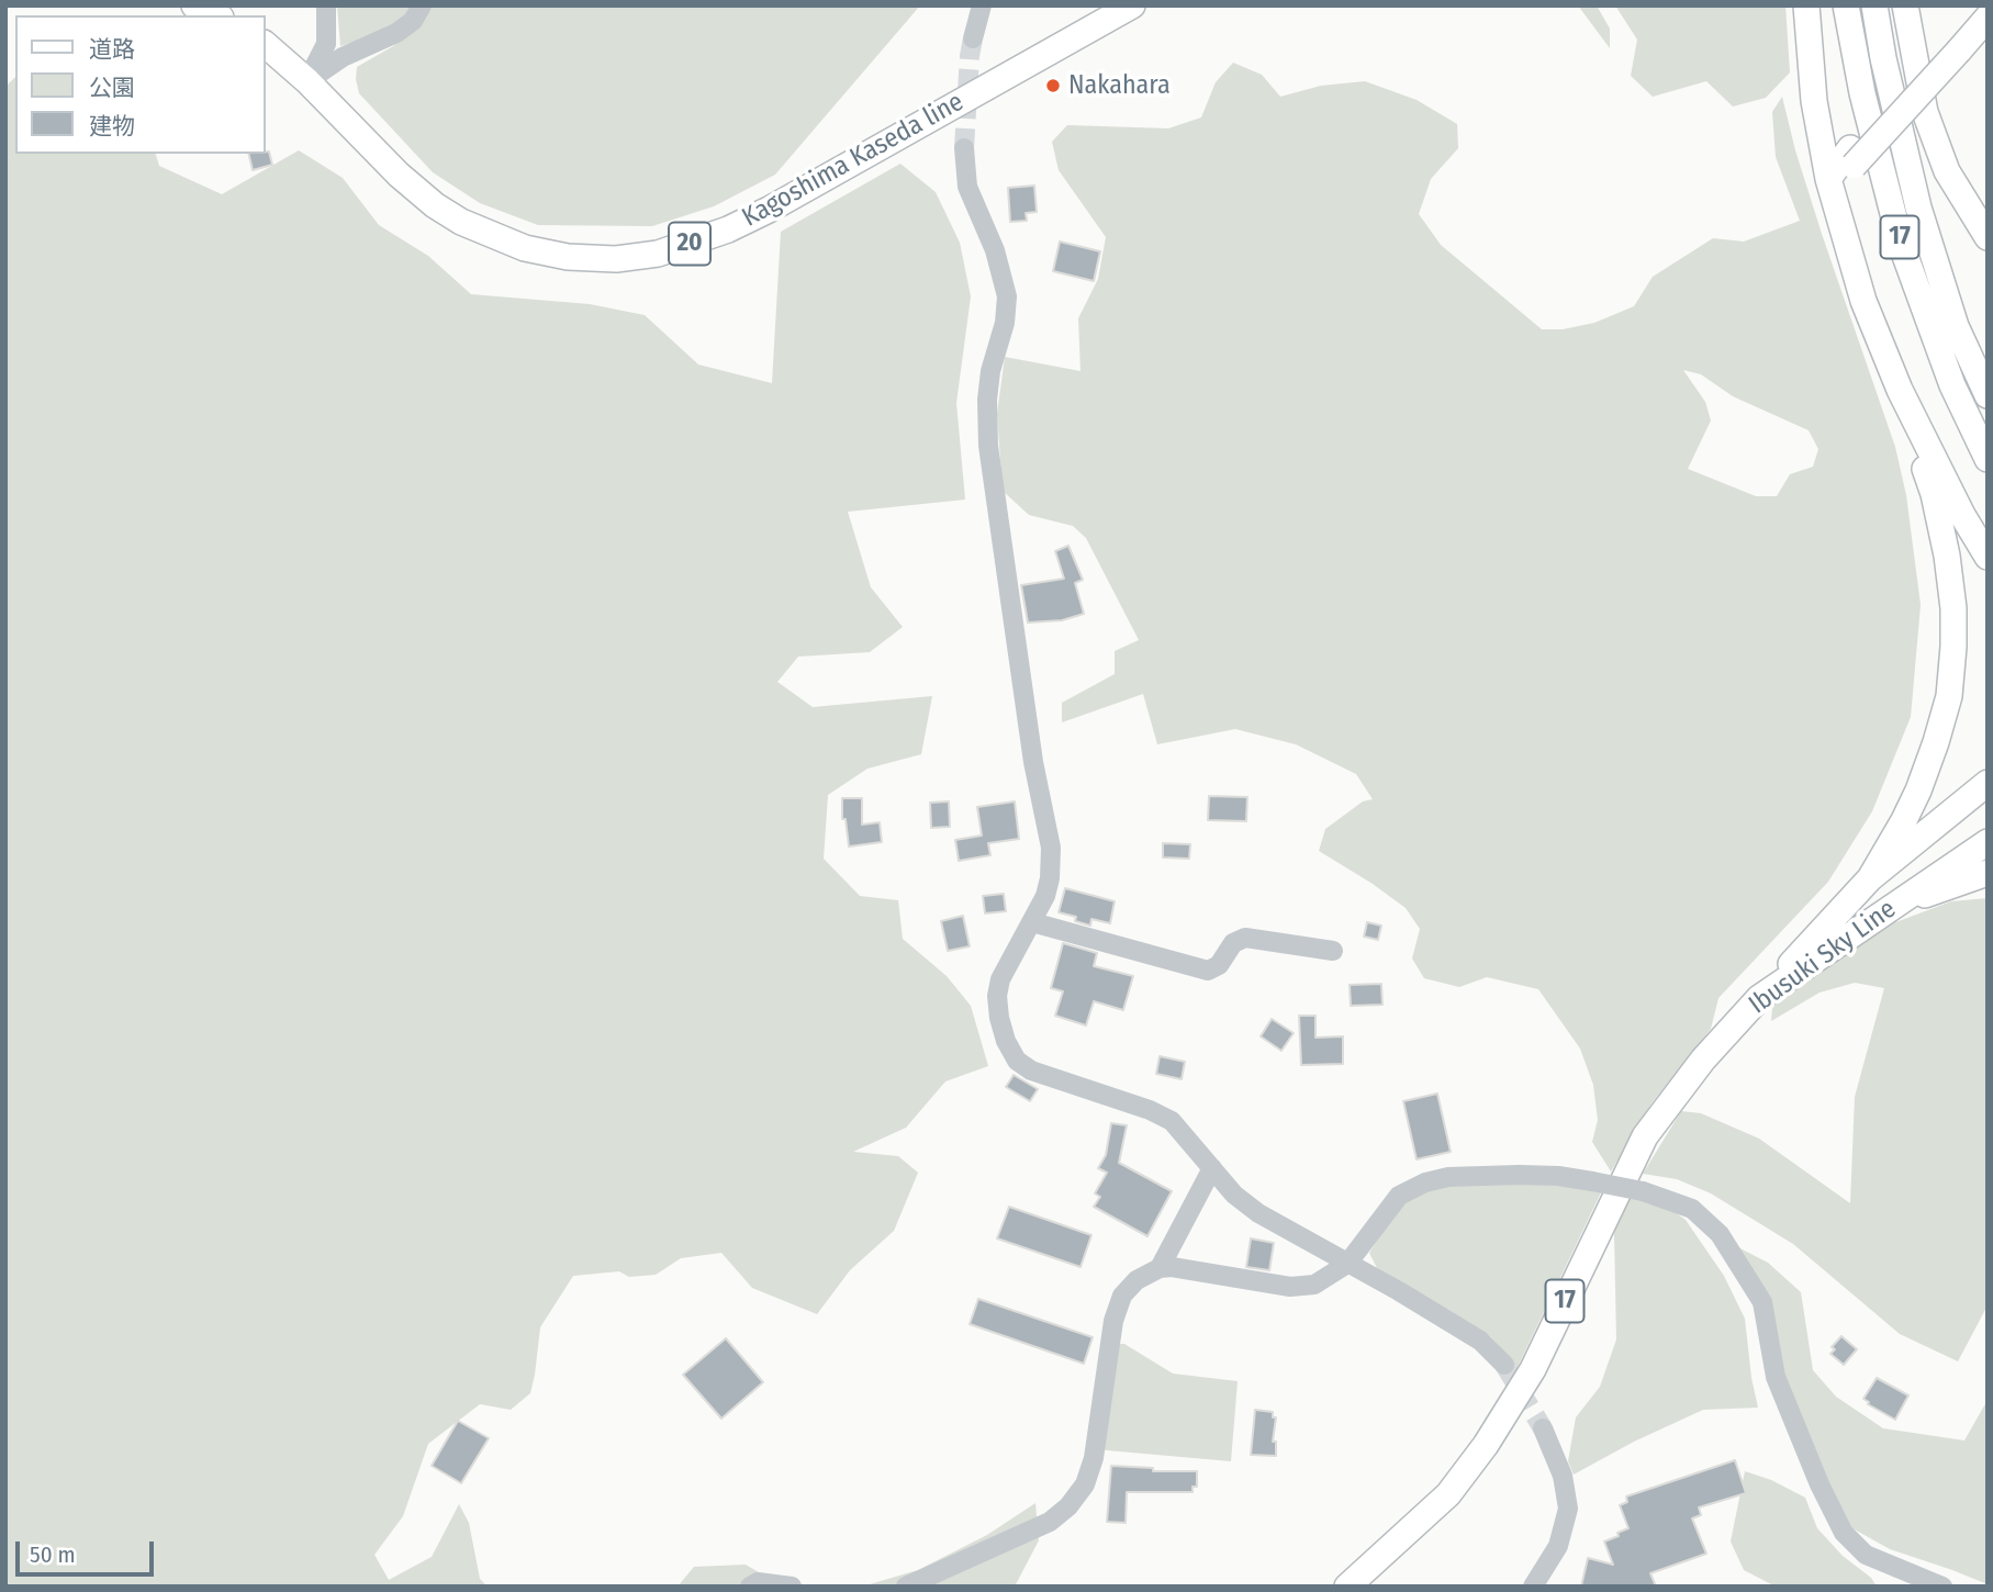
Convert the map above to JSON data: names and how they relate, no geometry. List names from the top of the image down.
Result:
{
  "streets": {
    "main road": [
      "Kagoshima Kaseda line",
      "17",
      "20",
      "Ibusuki Sky Line"
    ]
  },
  "places": ["Nakahara"],
  "legend": ["道路", "公園", "建物"],
  "scale_bar": "50 m"
}
